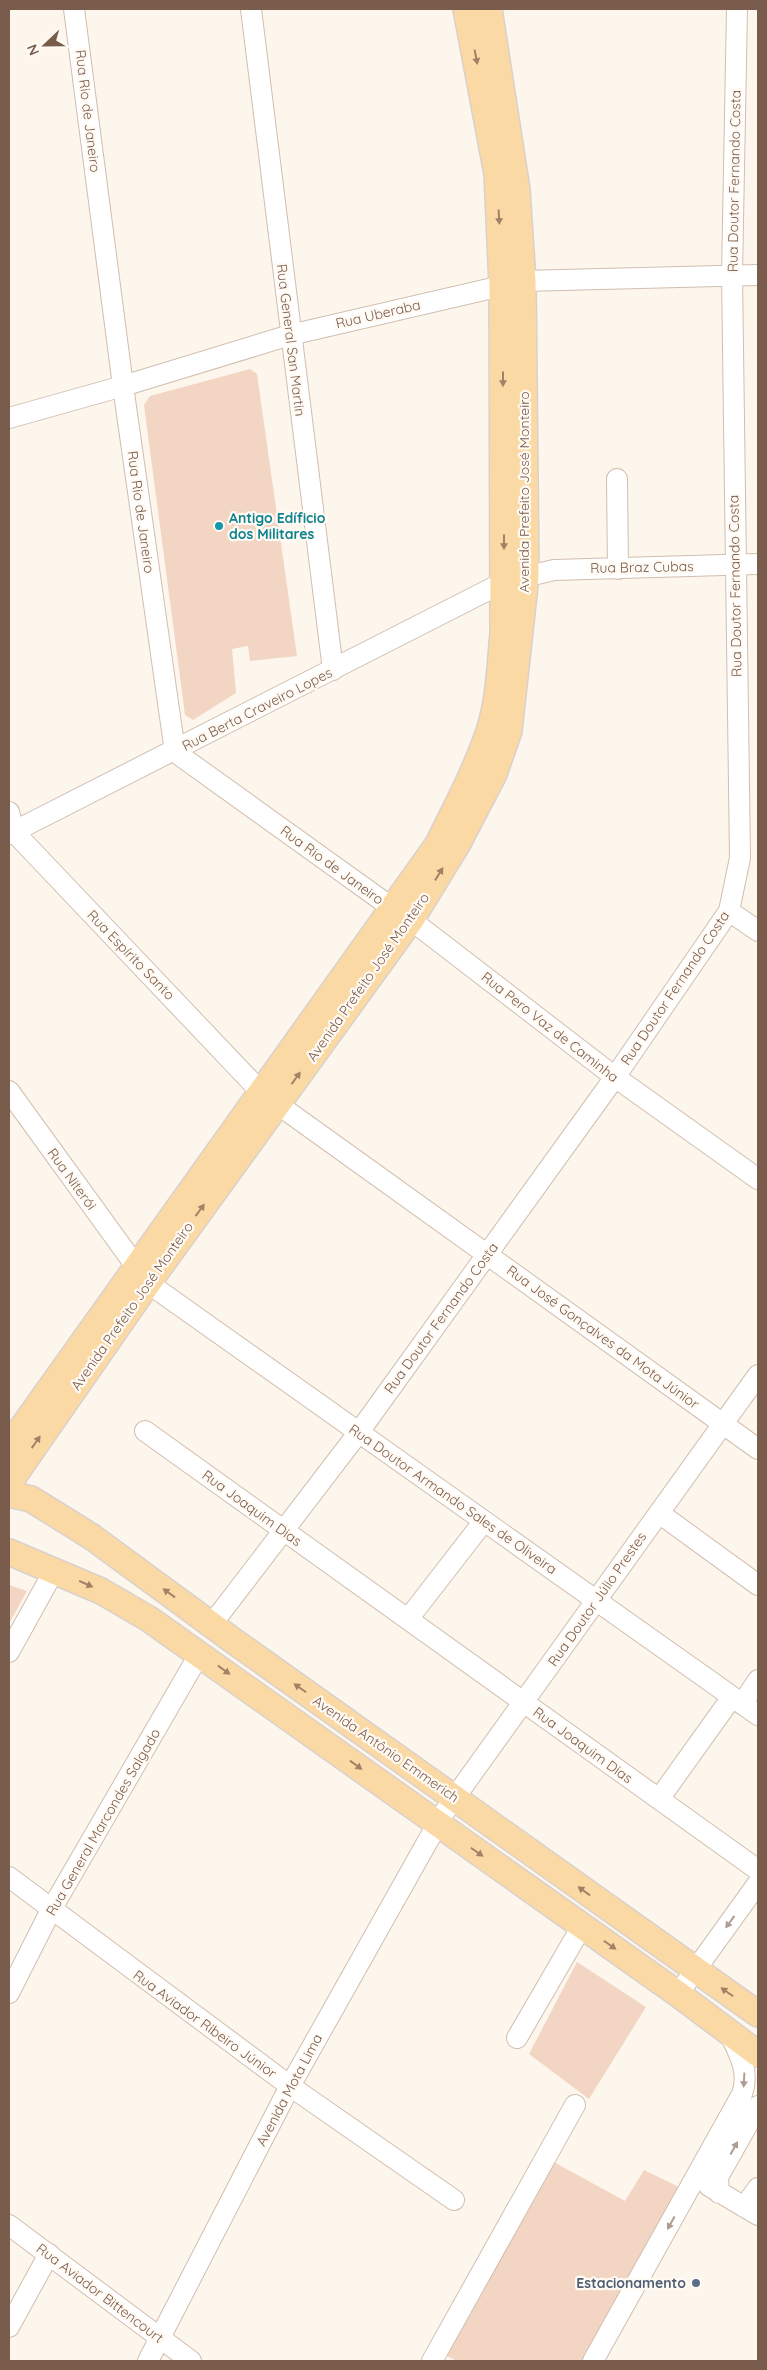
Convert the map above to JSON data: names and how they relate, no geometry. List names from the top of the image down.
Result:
{
  "streets": {
    "main road": ["Avenida Prefeito José Monteiro", "Avenida Antônio Emmerich"],
    "street": [
      "Rua Rio de Janeiro",
      "Rua Doutor Fernando Costa",
      "Rua Uberaba",
      "Rua General San Martin",
      "Rua Braz Cubas",
      "Rua Berta Craveiro Lopes",
      "Rua Espírito Santo",
      "Rua Pero Vaz de Caminha",
      "Rua Niterói",
      "Rua José Gonçalves da Mota Júnior",
      "Rua Doutor Armando Sales de Oliveira",
      "Rua Joaquim Dias",
      "Rua Doutor Júlio Prestes",
      "Rua General Marcondes Salgado",
      "Rua Aviador Ribeiro Júnior",
      "Avenida Mota Lima",
      "Rua Aviador Bittencourt"
    ]
  },
  "crossings": [
    ["Rua Rio de Janeiro", "Rua Uberaba"],
    ["Rua Rio de Janeiro", "Avenida Prefeito José Monteiro"],
    ["Rua Rio de Janeiro", "Rua Berta Craveiro Lopes"],
    ["Rua Rio de Janeiro", "Rua Pero Vaz de Caminha"],
    ["Rua Doutor Fernando Costa", "Rua Uberaba"],
    ["Rua Doutor Fernando Costa", "Rua Braz Cubas"],
    ["Rua Doutor Fernando Costa", "Rua Pero Vaz de Caminha"],
    ["Rua Doutor Fernando Costa", "Rua José Gonçalves da Mota Júnior"],
    ["Rua Doutor Fernando Costa", "Rua Doutor Armando Sales de Oliveira"],
    ["Rua Doutor Fernando Costa", "Rua Joaquim Dias"],
    ["Rua Doutor Fernando Costa", "Avenida Antônio Emmerich"],
    ["Rua Uberaba", "Rua General San Martin"],
    ["Rua Uberaba", "Avenida Prefeito José Monteiro"],
    ["Rua General San Martin", "Rua Berta Craveiro Lopes"],
    ["Avenida Prefeito José Monteiro", "Rua Braz Cubas"],
    ["Avenida Prefeito José Monteiro", "Rua Berta Craveiro Lopes"],
    ["Avenida Prefeito José Monteiro", "Rua Espírito Santo"],
    ["Avenida Prefeito José Monteiro", "Rua Pero Vaz de Caminha"],
    ["Avenida Prefeito José Monteiro", "Rua Niterói"],
    ["Avenida Prefeito José Monteiro", "Rua José Gonçalves da Mota Júnior"],
    ["Avenida Prefeito José Monteiro", "Rua Doutor Armando Sales de Oliveira"],
    ["Rua Braz Cubas", "Rua Berta Craveiro Lopes"],
    ["Rua Berta Craveiro Lopes", "Rua Espírito Santo"],
    ["Rua Espírito Santo", "Rua José Gonçalves da Mota Júnior"],
    ["Rua Niterói", "Rua Doutor Armando Sales de Oliveira"],
    ["Rua José Gonçalves da Mota Júnior", "Rua Doutor Júlio Prestes"],
    ["Rua Doutor Armando Sales de Oliveira", "Rua Doutor Júlio Prestes"],
    ["Rua Joaquim Dias", "Rua Doutor Júlio Prestes"],
    ["Rua Doutor Júlio Prestes", "Avenida Antônio Emmerich"],
    ["Rua Doutor Júlio Prestes", "Avenida Mota Lima"],
    ["Rua General Marcondes Salgado", "Rua Aviador Ribeiro Júnior"],
    ["Rua Aviador Ribeiro Júnior", "Avenida Mota Lima"],
    ["Avenida Mota Lima", "Rua Aviador Bittencourt"]
  ],
  "places": ["Antigo Edíficio dos Militares", "Estacionamento"],
  "north": "left"
}
